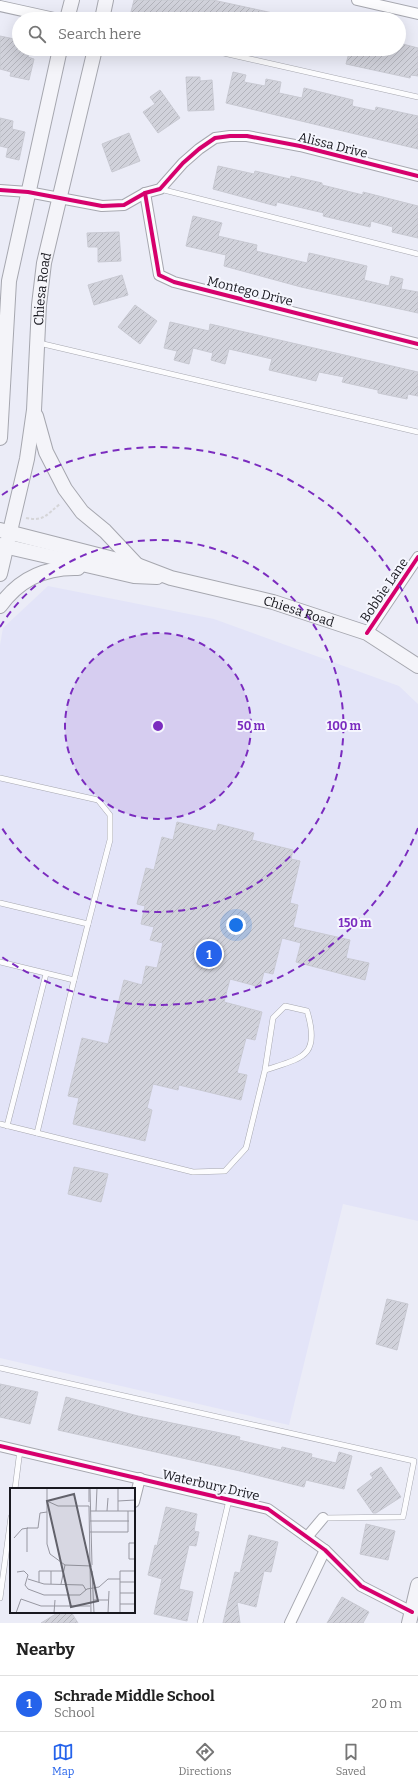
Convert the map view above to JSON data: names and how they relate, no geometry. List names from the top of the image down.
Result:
{
  "streets": {
    "main road": ["Chiesa Road"],
    "street": [
      "Alissa Drive",
      "Montego Drive",
      "Bobbie Lane",
      "Waterbury Drive"
    ]
  },
  "crossings": [
    ["Chiesa Road", "Bobbie Lane"]
  ],
  "page": {
    "search": "Search here",
    "pins": "1",
    "heading": "Nearby",
    "list": [
      {
        "mark": "1",
        "name": "Schrade Middle School",
        "note": "School",
        "value": "20 m"
      }
    ],
    "nav": ["Map", "Directions", "Saved"]
  },
  "rings": ["50 m", "100 m", "150 m"]
}
